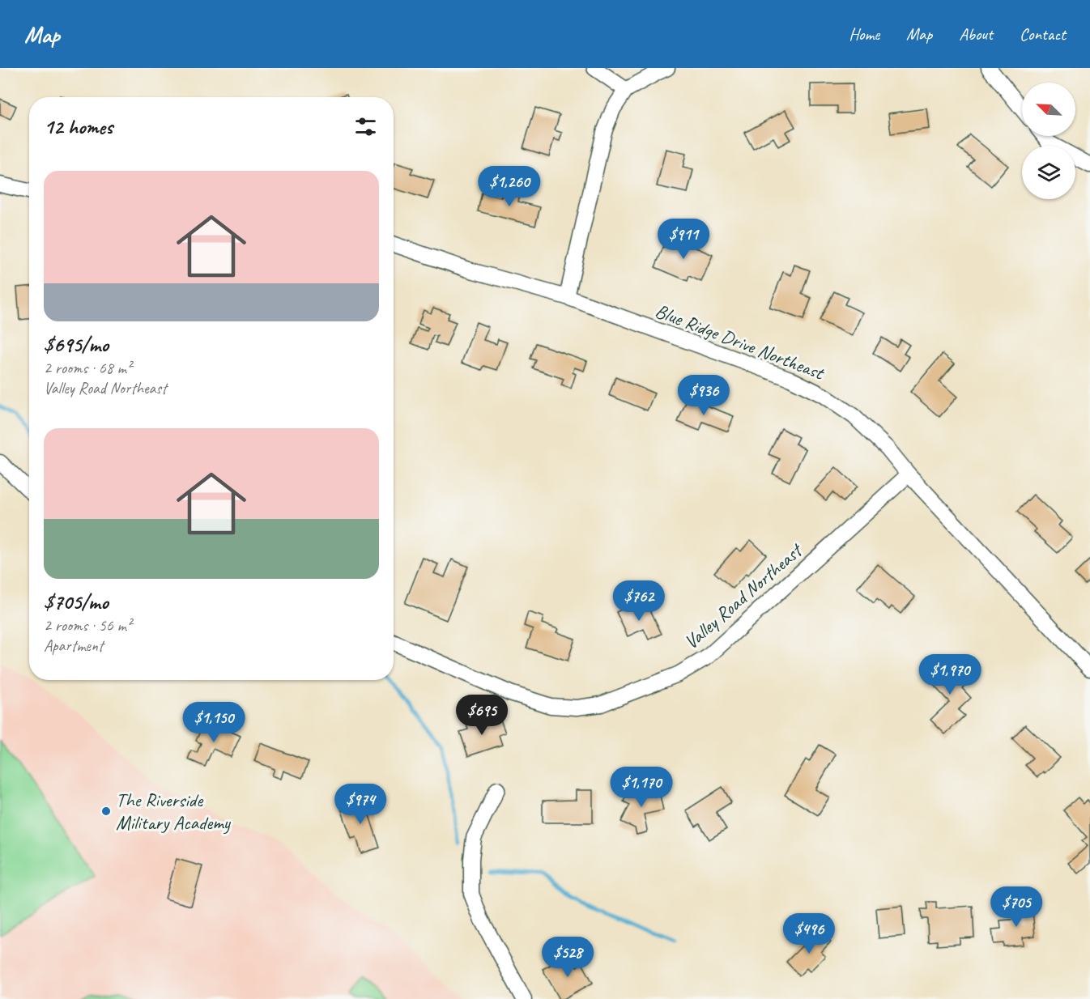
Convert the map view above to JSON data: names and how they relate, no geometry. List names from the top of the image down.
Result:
{
  "streets": {
    "street": ["Blue Ridge Drive Northeast", "Valley Road Northeast"]
  },
  "crossings": [
    ["Blue Ridge Drive Northeast", "Valley Road Northeast"]
  ],
  "places": ["The Riverside Military Academy"],
  "north": "top left",
  "page": {
    "header": "Map",
    "nav": [
      "Home",
      "Map",
      "About",
      "Contact"
    ],
    "heading": "12 homes",
    "list": [
      {
        "name": "$695/mo",
        "note": "2 rooms · 68 m² · Valley Road Northeast"
      },
      {
        "name": "$705/mo",
        "note": "2 rooms · 56 m² · Apartment"
      }
    ],
    "price": [
      "$1,260",
      "$911",
      "$936",
      "$762",
      "$1,970",
      "$695",
      "$1,150",
      "$1,170",
      "$974",
      "$705",
      "$496",
      "$528"
    ]
  }
}
